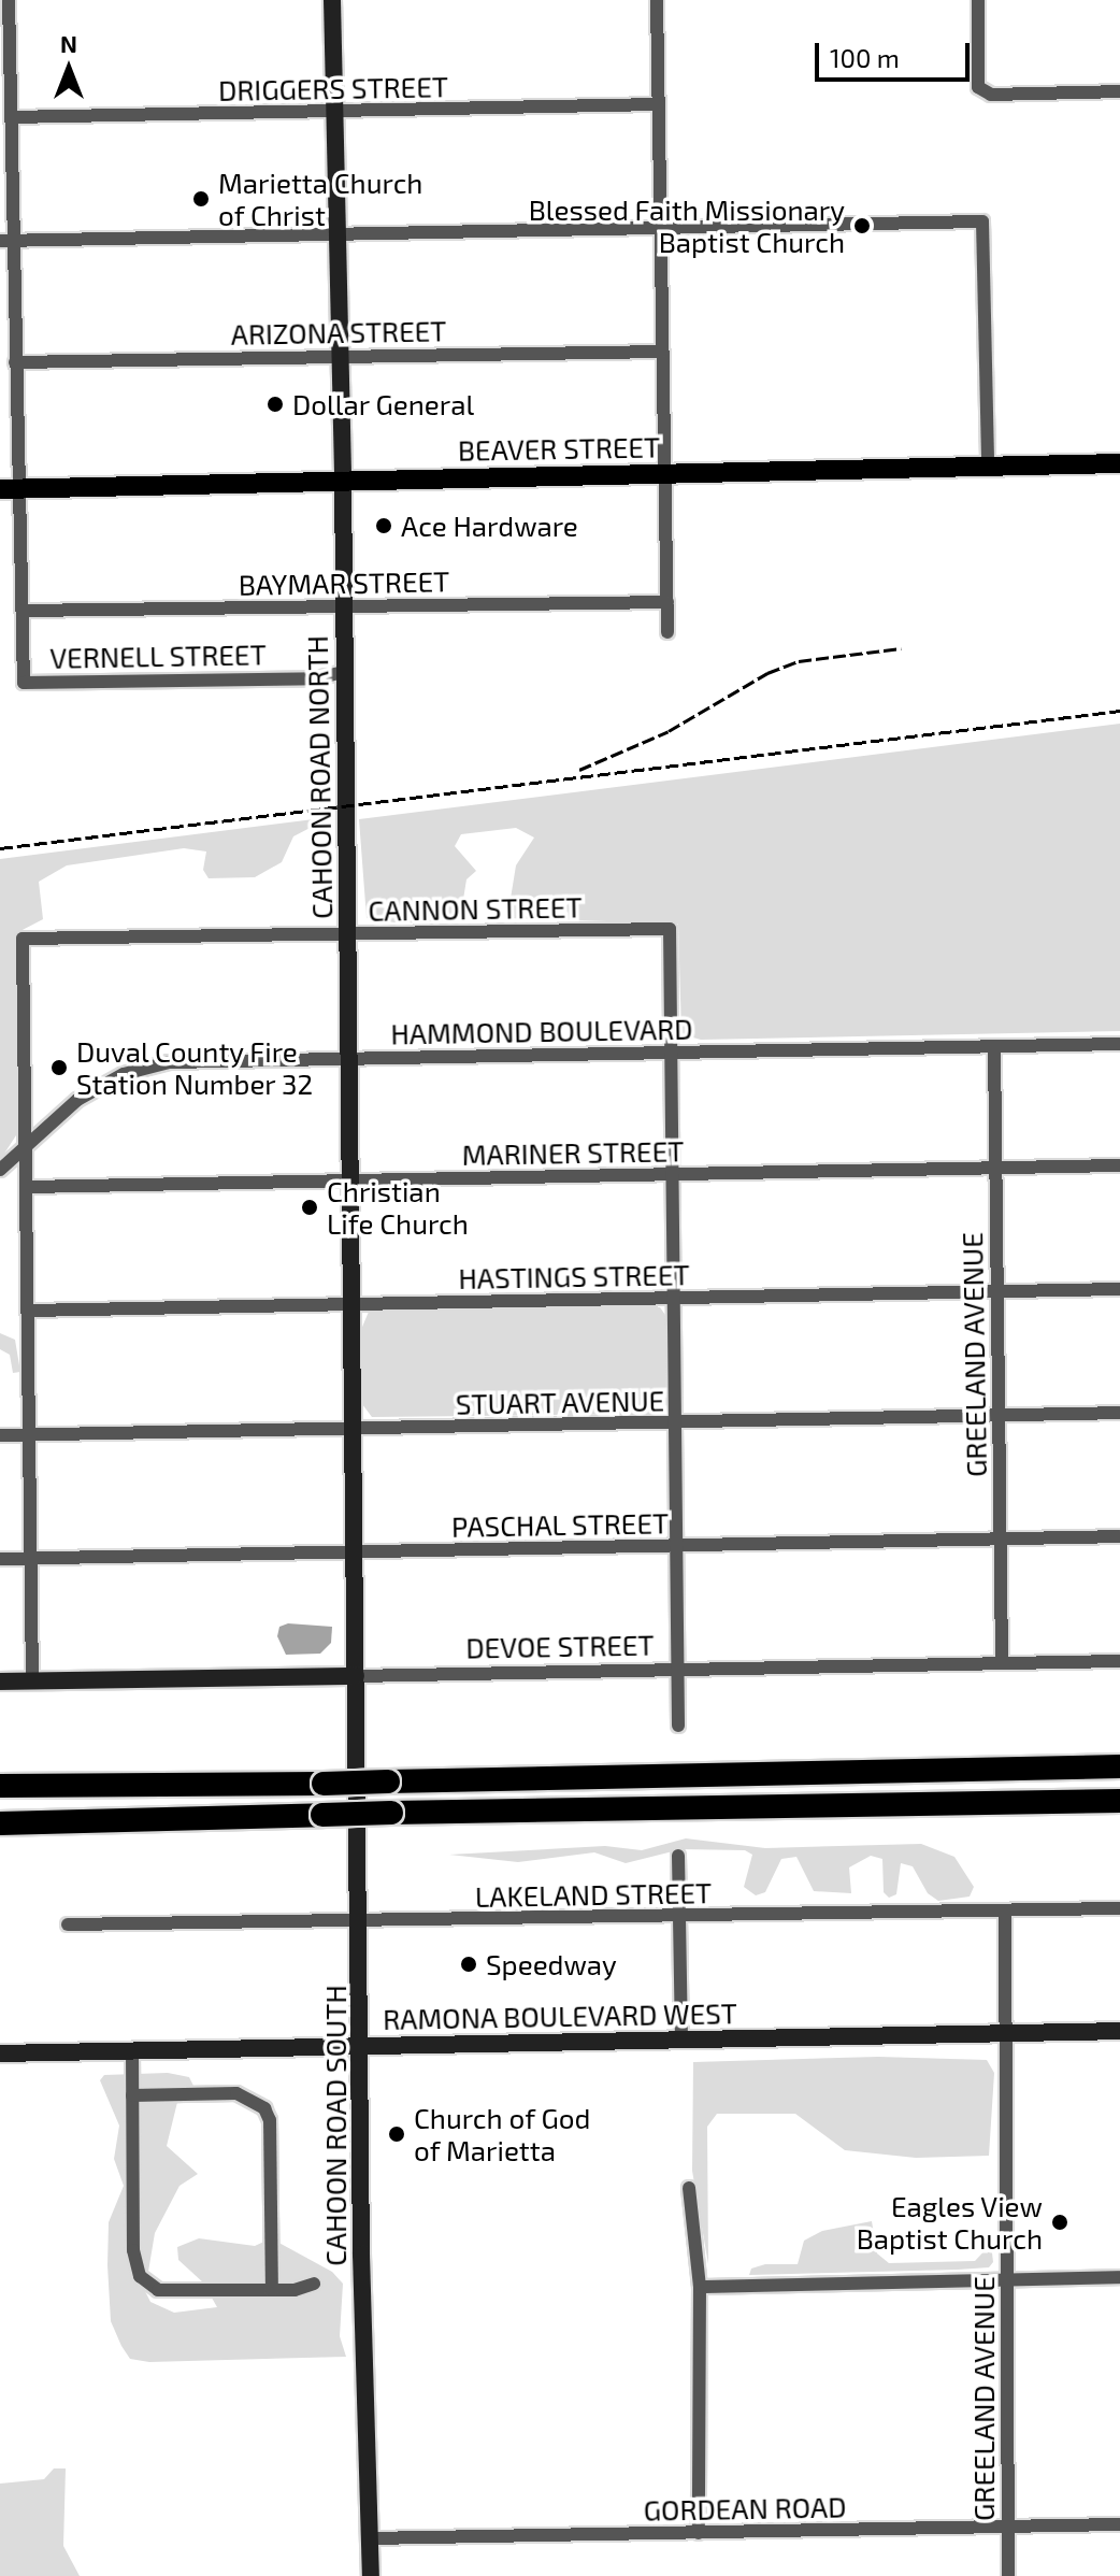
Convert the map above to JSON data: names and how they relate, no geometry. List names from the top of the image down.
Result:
{
  "streets": {
    "main road": [
      "BEAVER STREET",
      "CAHOON ROAD NORTH",
      "DEVOE STREET",
      "RAMONA BOULEVARD WEST",
      "CAHOON ROAD SOUTH"
    ],
    "street": [
      "DRIGGERS STREET",
      "ARIZONA STREET",
      "BAYMAR STREET",
      "VERNELL STREET",
      "CANNON STREET",
      "HAMMOND BOULEVARD",
      "MARINER STREET",
      "HASTINGS STREET",
      "GREELAND AVENUE",
      "STUART AVENUE",
      "PASCHAL STREET",
      "LAKELAND STREET",
      "GORDEAN ROAD"
    ]
  },
  "crossings": [
    ["DRIGGERS STREET", "CAHOON ROAD NORTH"],
    ["ARIZONA STREET", "CAHOON ROAD NORTH"],
    ["BEAVER STREET", "CAHOON ROAD NORTH"],
    ["BAYMAR STREET", "VERNELL STREET"],
    ["BAYMAR STREET", "CAHOON ROAD NORTH"],
    ["VERNELL STREET", "CAHOON ROAD NORTH"],
    ["CAHOON ROAD NORTH", "CANNON STREET"],
    ["CAHOON ROAD NORTH", "HAMMOND BOULEVARD"],
    ["CAHOON ROAD NORTH", "MARINER STREET"],
    ["CAHOON ROAD NORTH", "HASTINGS STREET"],
    ["CAHOON ROAD NORTH", "STUART AVENUE"],
    ["CAHOON ROAD NORTH", "PASCHAL STREET"],
    ["CANNON STREET", "HAMMOND BOULEVARD"],
    ["HAMMOND BOULEVARD", "GREELAND AVENUE"],
    ["MARINER STREET", "GREELAND AVENUE"],
    ["HASTINGS STREET", "GREELAND AVENUE"],
    ["GREELAND AVENUE", "STUART AVENUE"],
    ["GREELAND AVENUE", "PASCHAL STREET"],
    ["GREELAND AVENUE", "DEVOE STREET"],
    ["GREELAND AVENUE", "LAKELAND STREET"],
    ["GREELAND AVENUE", "RAMONA BOULEVARD WEST"],
    ["GREELAND AVENUE", "GORDEAN ROAD"],
    ["DEVOE STREET", "CAHOON ROAD SOUTH"],
    ["LAKELAND STREET", "CAHOON ROAD SOUTH"],
    ["RAMONA BOULEVARD WEST", "CAHOON ROAD SOUTH"],
    ["CAHOON ROAD SOUTH", "GORDEAN ROAD"]
  ],
  "places": [
    "Marietta Church of Christ",
    "Blessed Faith Missionary Baptist Church",
    "Dollar General",
    "Ace Hardware",
    "Duval County Fire Station Number 32",
    "Christian Life Church",
    "Speedway",
    "Church of God of Marietta",
    "Eagles View Baptist Church"
  ],
  "scale_bar": "100 m",
  "north": "top"
}
